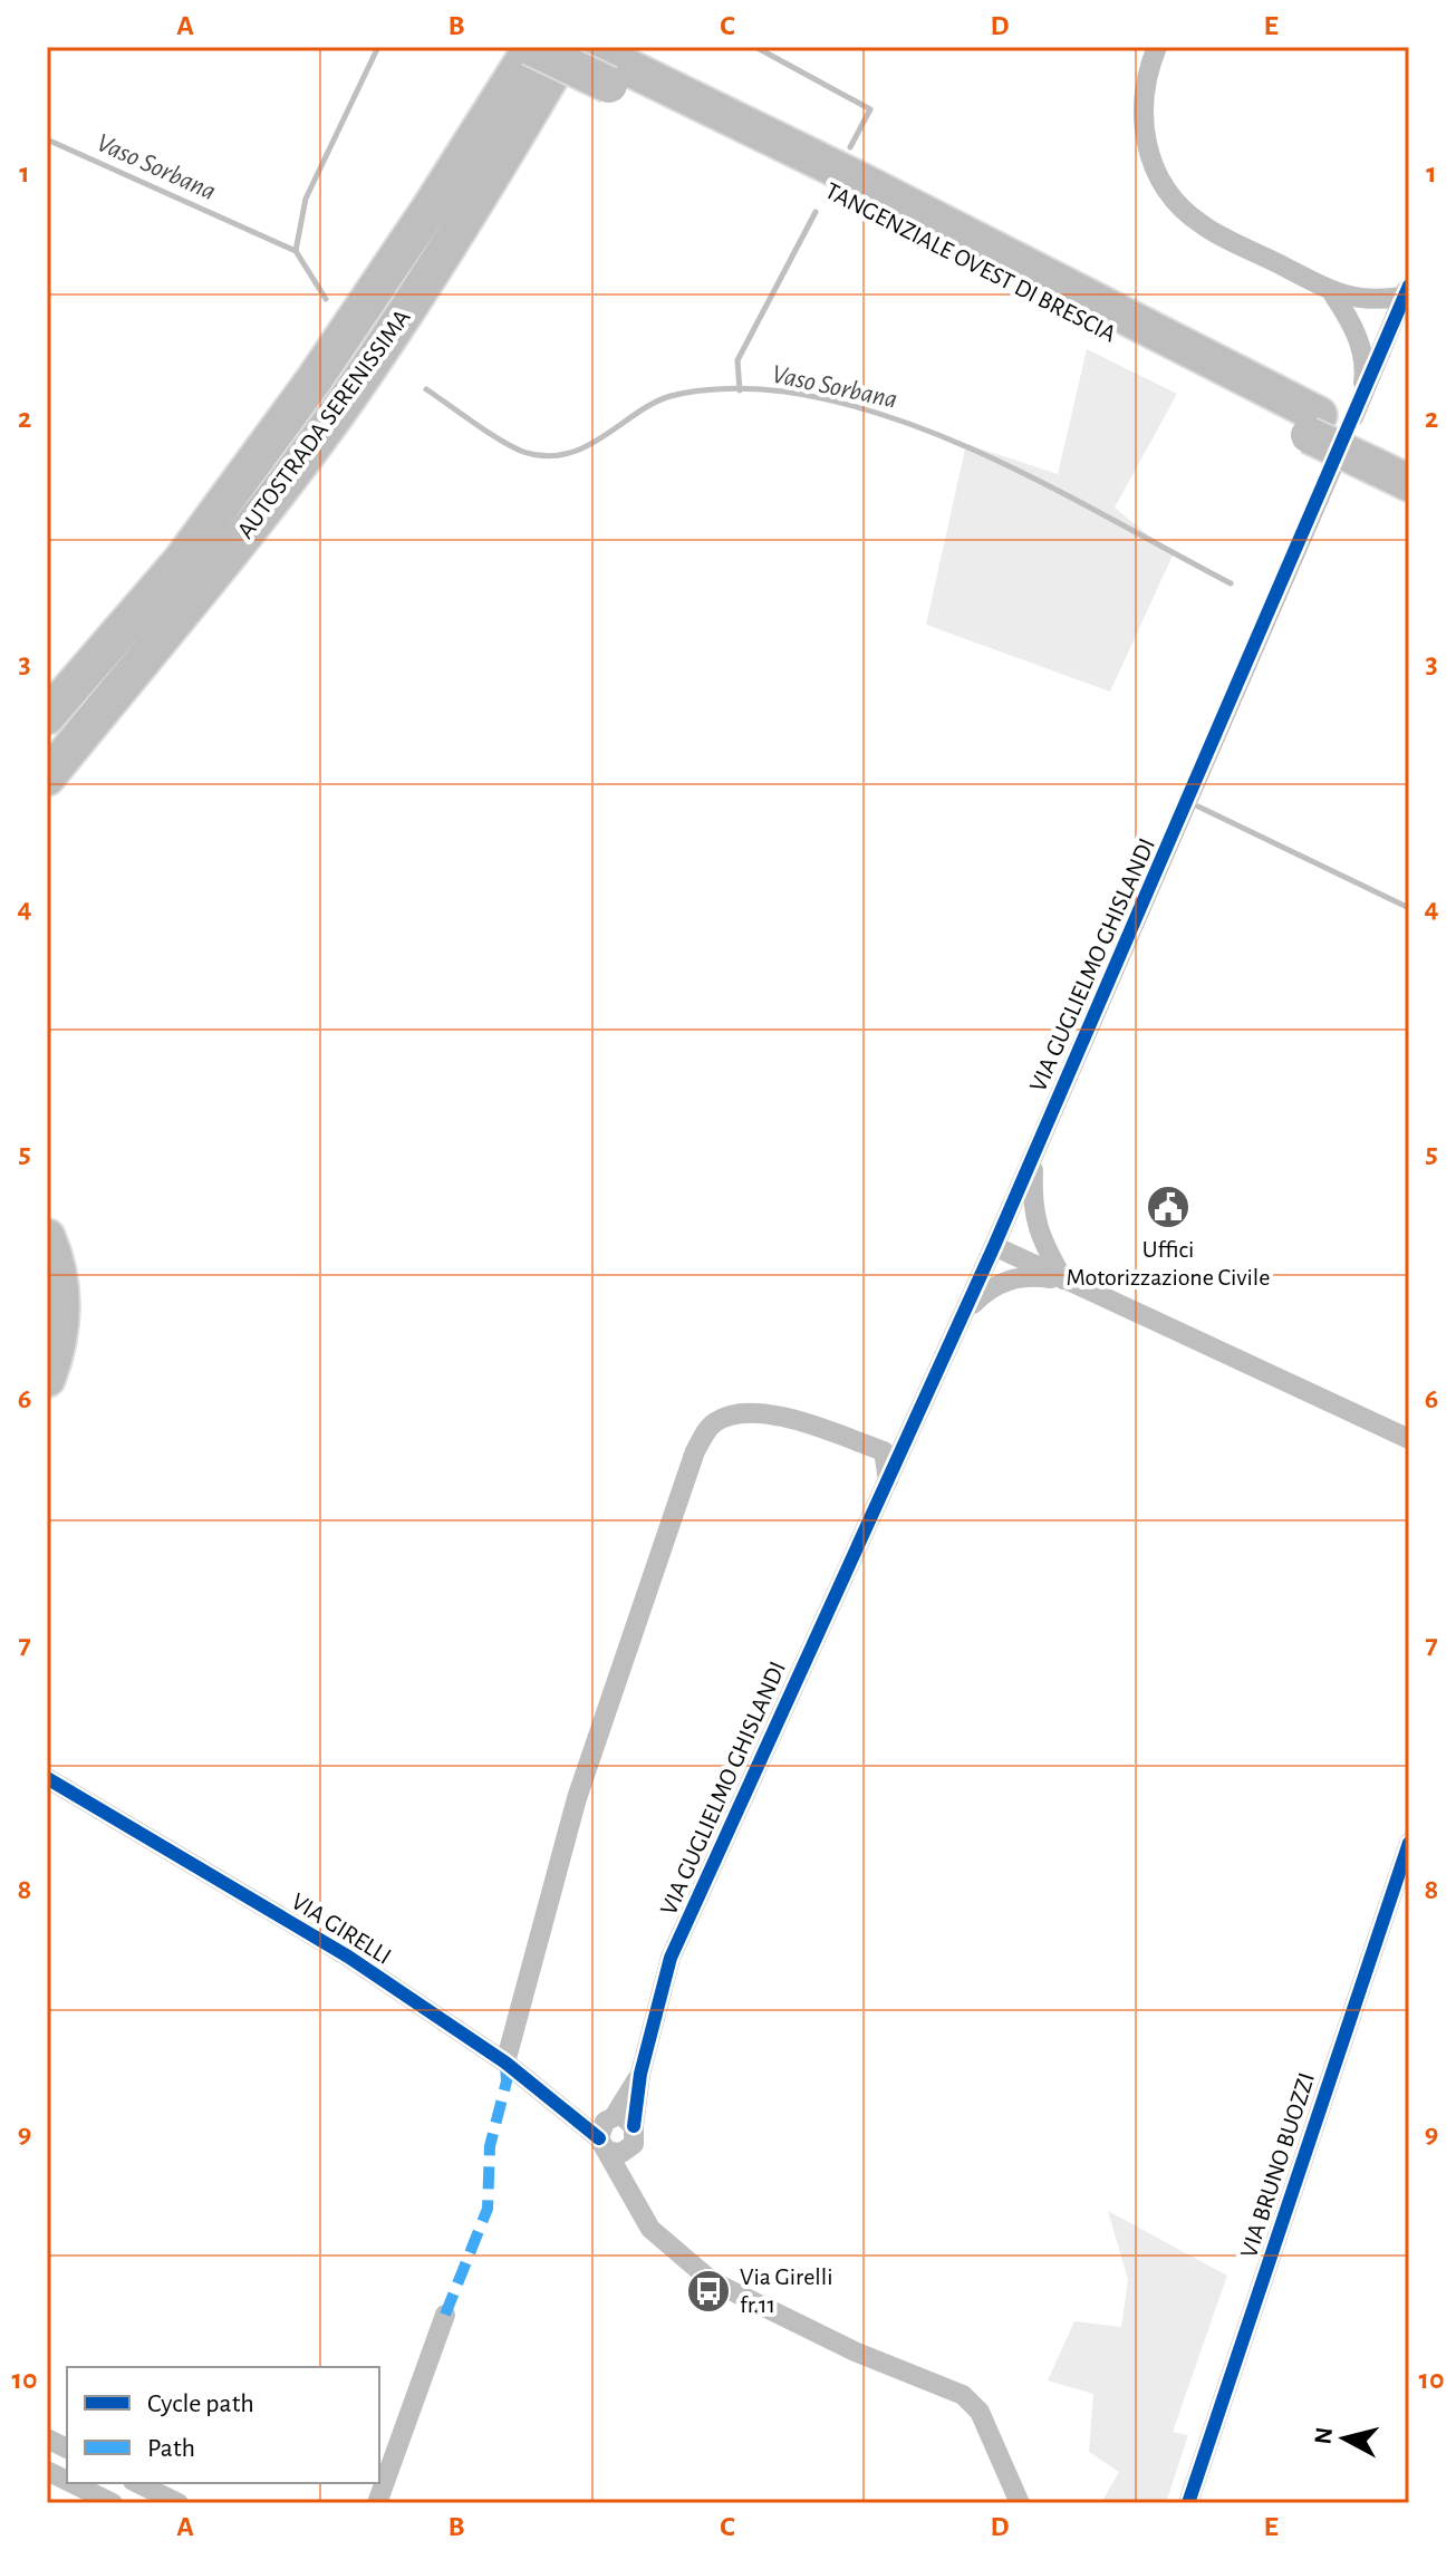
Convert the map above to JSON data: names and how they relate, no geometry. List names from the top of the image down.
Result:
{
  "streets": {
    "highway": ["TANGENZIALE OVEST DI BRESCIA", "AUTOSTRADA SERENISSIMA"],
    "street": ["VIA GUGLIELMO GHISLANDI", "VIA GIRELLI", "VIA BRUNO BUOZZI"]
  },
  "crossings": [
    ["TANGENZIALE OVEST DI BRESCIA", "AUTOSTRADA SERENISSIMA"]
  ],
  "water": ["Vaso Sorbana"],
  "places": {
    "public building": ["Uffici Motorizzazione Civile"],
    "bus stop": ["Via Girelli fr.11"]
  },
  "legend": ["Cycle path", "Path"],
  "north": "left",
  "grid": {
    "columns": [
      "A",
      "B",
      "C",
      "D",
      "E"
    ],
    "rows": [
      "1",
      "2",
      "3",
      "4",
      "5",
      "6",
      "7",
      "8",
      "9",
      "10"
    ]
  }
}
